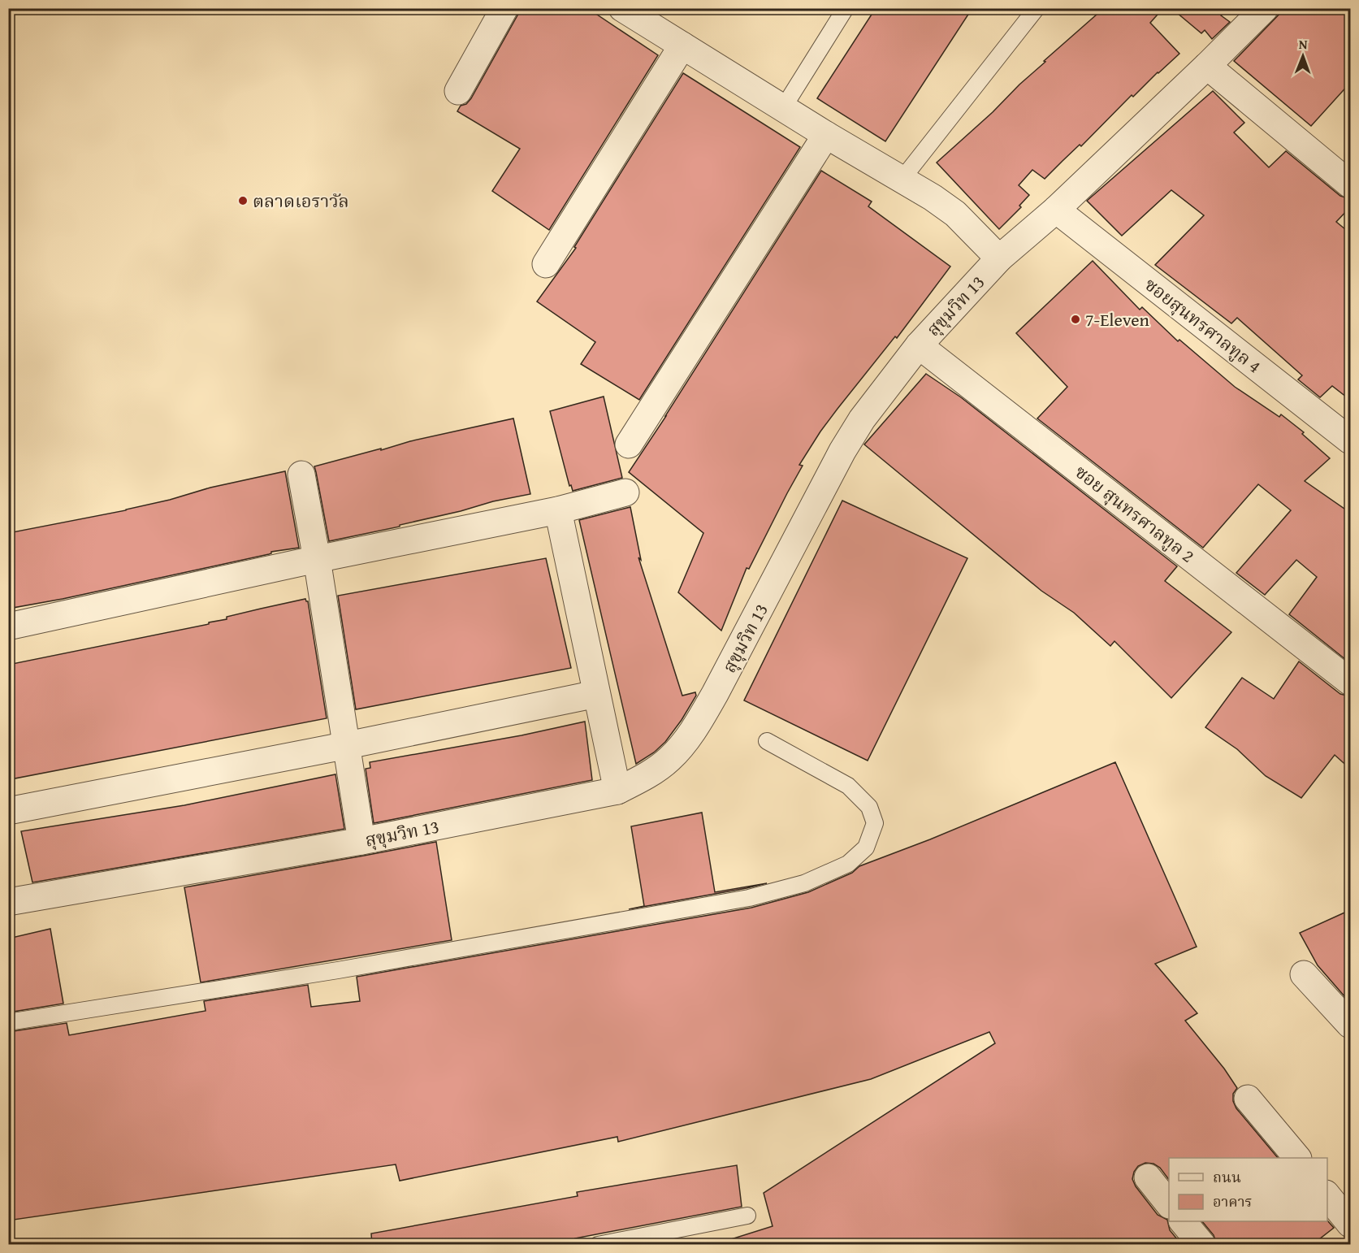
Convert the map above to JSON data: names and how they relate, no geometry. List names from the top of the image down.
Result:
{
  "streets": {
    "street": ["สุขุมวิท 13", "ซอยสุนทรศาลทูล 4", "ซอย สุนทรศาลทูล 2"]
  },
  "crossings": [
    ["สุขุมวิท 13", "ซอยสุนทรศาลทูล 4"],
    ["สุขุมวิท 13", "ซอย สุนทรศาลทูล 2"]
  ],
  "places": ["ตลาดเอราวัล", "7-Eleven"],
  "legend": ["ถนน", "อาคาร"],
  "north": "top"
}
